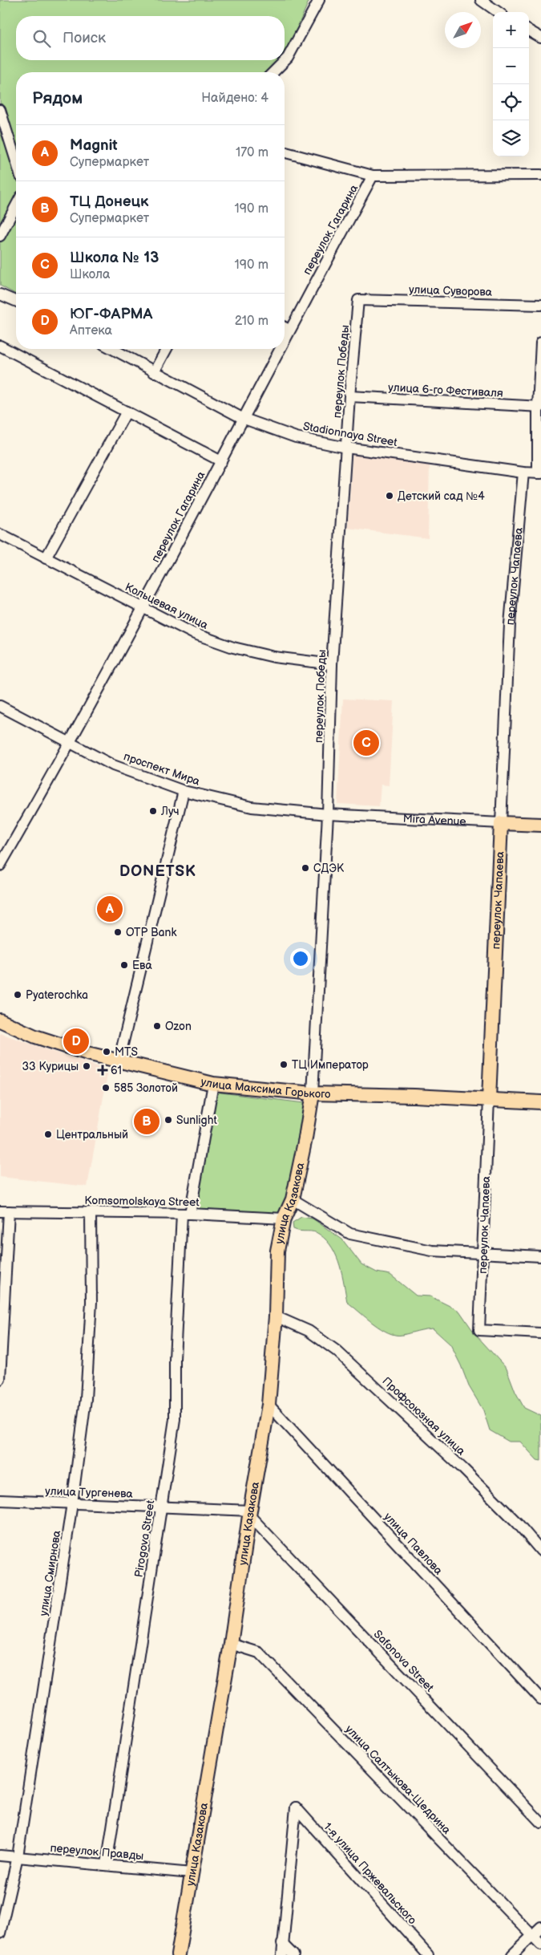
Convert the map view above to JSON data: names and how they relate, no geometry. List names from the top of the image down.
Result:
{
  "streets": {
    "main road": [
      "переулок Чапаева",
      "Mira Avenue",
      "улица Максима Горького",
      "улица Казакова"
    ],
    "street": [
      "переулок Гагарина",
      "улица Суворова",
      "переулок Победы",
      "улица 6-го Фестиваля",
      "Stadionnaya Street",
      "Кольцевая улица",
      "проспект Мира",
      "Komsomolskaya Street",
      "Профсоюзная улица",
      "улица Тургенева",
      "Pirogova Street",
      "улица Павлова",
      "улица Смирнова",
      "Safonova Street",
      "улица Салтыкова-Щедрина",
      "переулок Правды",
      "1-я улица Пржевальского"
    ]
  },
  "crossings": [
    ["переулок Гагарина", "Stadionnaya Street"],
    ["переулок Гагарина", "Кольцевая улица"],
    ["переулок Гагарина", "проспект Мира"],
    ["улица Суворова", "переулок Победы"],
    ["переулок Победы", "улица 6-го Фестиваля"],
    ["переулок Победы", "Stadionnaya Street"],
    ["переулок Победы", "Кольцевая улица"],
    ["переулок Победы", "проспект Мира"],
    ["переулок Победы", "Mira Avenue"],
    ["переулок Победы", "улица Максима Горького"],
    ["переулок Победы", "улица Казакова"],
    ["Stadionnaya Street", "переулок Чапаева"],
    ["переулок Чапаева", "Mira Avenue"],
    ["переулок Чапаева", "улица Максима Горького"],
    ["проспект Мира", "Mira Avenue"],
    ["улица Максима Горького", "улица Казакова"],
    ["улица Максима Горького", "Pirogova Street"],
    ["Komsomolskaya Street", "улица Казакова"],
    ["Komsomolskaya Street", "Pirogova Street"],
    ["Komsomolskaya Street", "улица Смирнова"],
    ["улица Казакова", "Профсоюзная улица"],
    ["улица Казакова", "улица Тургенева"],
    ["улица Казакова", "улица Павлова"],
    ["улица Казакова", "Safonova Street"],
    ["улица Казакова", "улица Салтыкова-Щедрина"],
    ["улица Казакова", "переулок Правды"],
    ["улица Тургенева", "Pirogova Street"],
    ["улица Тургенева", "улица Смирнова"],
    ["улица Тургенева", "Safonova Street"],
    ["Pirogova Street", "переулок Правды"],
    ["улица Смирнова", "переулок Правды"]
  ],
  "districts": ["DONETSK"],
  "places": {
    "other": [
      "Детский сад №4",
      "Луч",
      "СДЭК",
      "OTP Bank",
      "Ева",
      "Pyaterochka",
      "Ozon",
      "MTS",
      "ТЦ Император",
      "33 Курицы",
      "585 Золотой",
      "Sunlight",
      "Центральный"
    ],
    "health": ["61"]
  },
  "north": "top right",
  "page": {
    "map_buttons": ["+", "−"],
    "search": "Поиск",
    "heading": ["Рядом", "Найдено: 4"],
    "list": [
      {
        "mark": "A",
        "name": "Magnit",
        "note": "Супермаркет",
        "value": "170 m"
      },
      {
        "mark": "B",
        "name": "ТЦ Донецк",
        "note": "Супермаркет",
        "value": "190 m"
      },
      {
        "mark": "C",
        "name": "Школа № 13",
        "note": "Школа",
        "value": "190 m"
      },
      {
        "mark": "D",
        "name": "ЮГ-ФАРМА",
        "note": "Аптека",
        "value": "210 m"
      }
    ],
    "pins": [
      "C",
      "A",
      "D",
      "B"
    ]
  }
}
